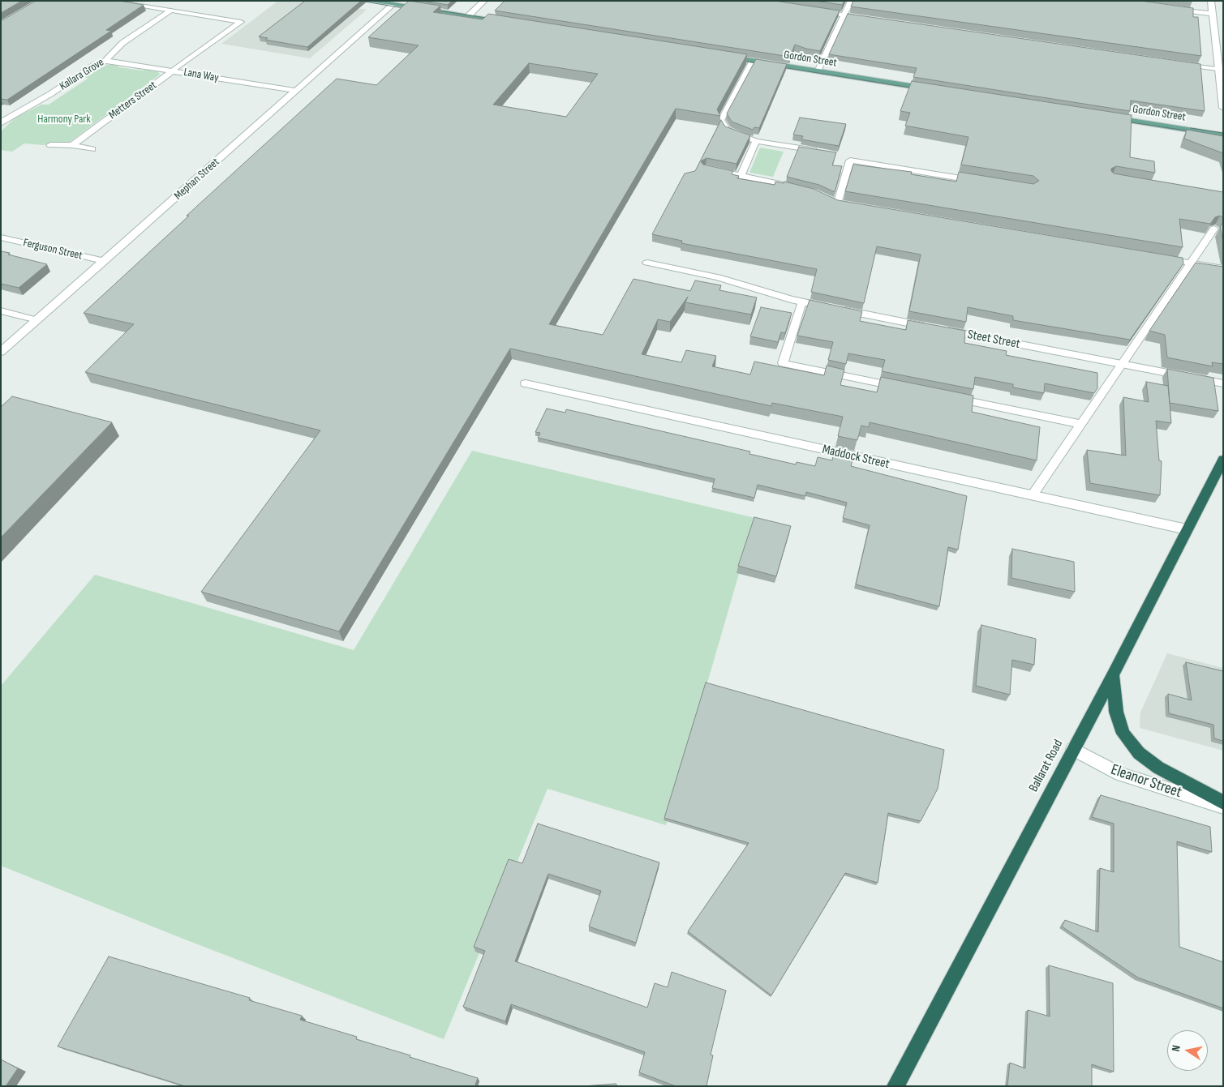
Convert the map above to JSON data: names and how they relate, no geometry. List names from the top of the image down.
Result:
{
  "streets": {
    "highway": ["Ballarat Road"],
    "main road": ["Gordon Street"],
    "street": [
      "Kallara Grove",
      "Lana Way",
      "Metters Street",
      "Mephan Street",
      "Ferguson Street",
      "Steet Street",
      "Maddock Street",
      "Eleanor Street"
    ]
  },
  "crossings": [
    ["Kallara Grove", "Lana Way"],
    ["Lana Way", "Metters Street"],
    ["Lana Way", "Mephan Street"],
    ["Mephan Street", "Ferguson Street"],
    ["Maddock Street", "Ballarat Road"],
    ["Ballarat Road", "Eleanor Street"]
  ],
  "parks": ["Harmony Park"],
  "north": "left"
}
